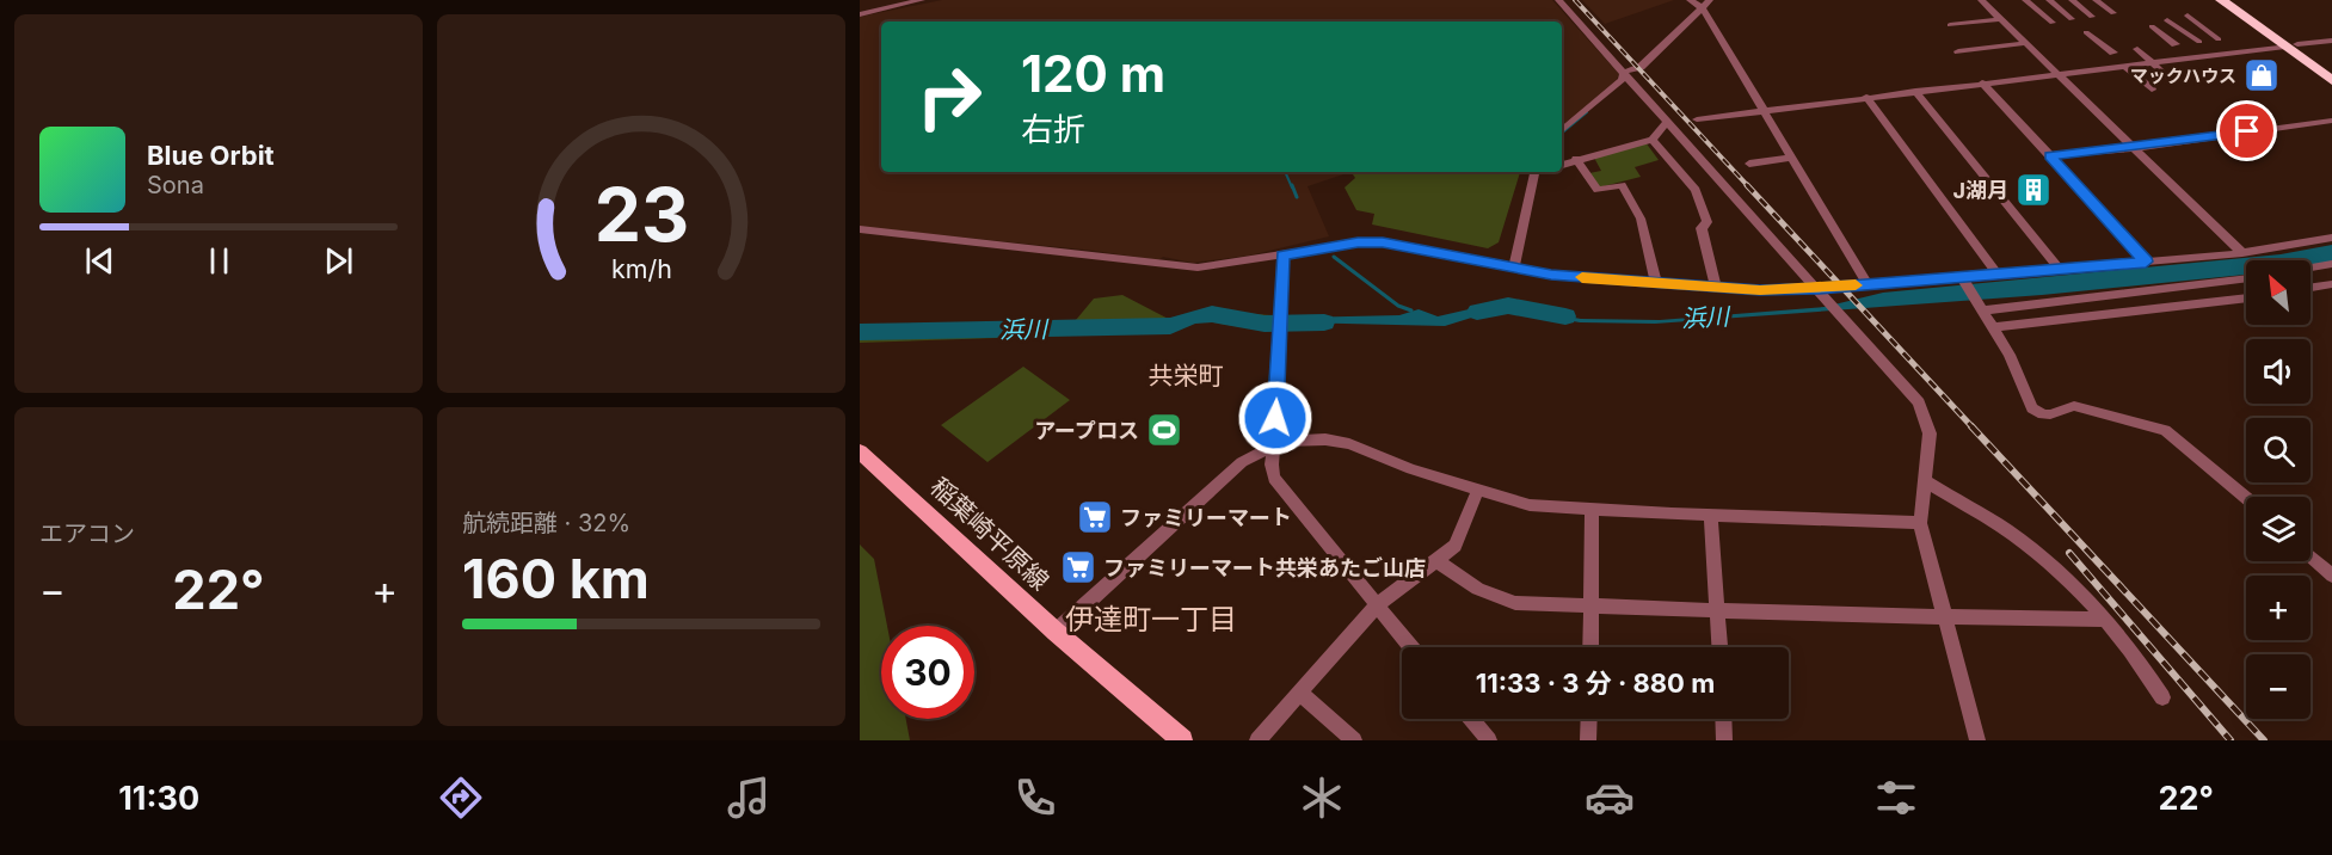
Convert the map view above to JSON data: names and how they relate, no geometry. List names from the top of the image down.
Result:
{
  "streets": {
    "main road": ["稲葉崎平原線"]
  },
  "districts": ["共栄町", "伊達町一丁目"],
  "water": ["浜川"],
  "places": {
    "shop": ["マックハウス"],
    "building": ["J湖月"],
    "sports": ["アープロス"],
    "supermarket": ["ファミリーマート", "ファミリーマート共栄あたご山店"]
  },
  "north": "top left",
  "page": {
    "turn": ["120 m", "右折"],
    "song": ["Blue Orbit", "Sona"],
    "map_buttons": ["+", "−"],
    "tile": [
      "エアコン",
      ["航続距離 · 32%", "160 km"]
    ],
    "heat": ["−", "22°", "+"],
    "limit": "30",
    "trip": "11:33 · 3 分 · 880 m",
    "tabs": ["11:30", "22°"],
    "gauge": ["23", "km/h"]
  }
}
